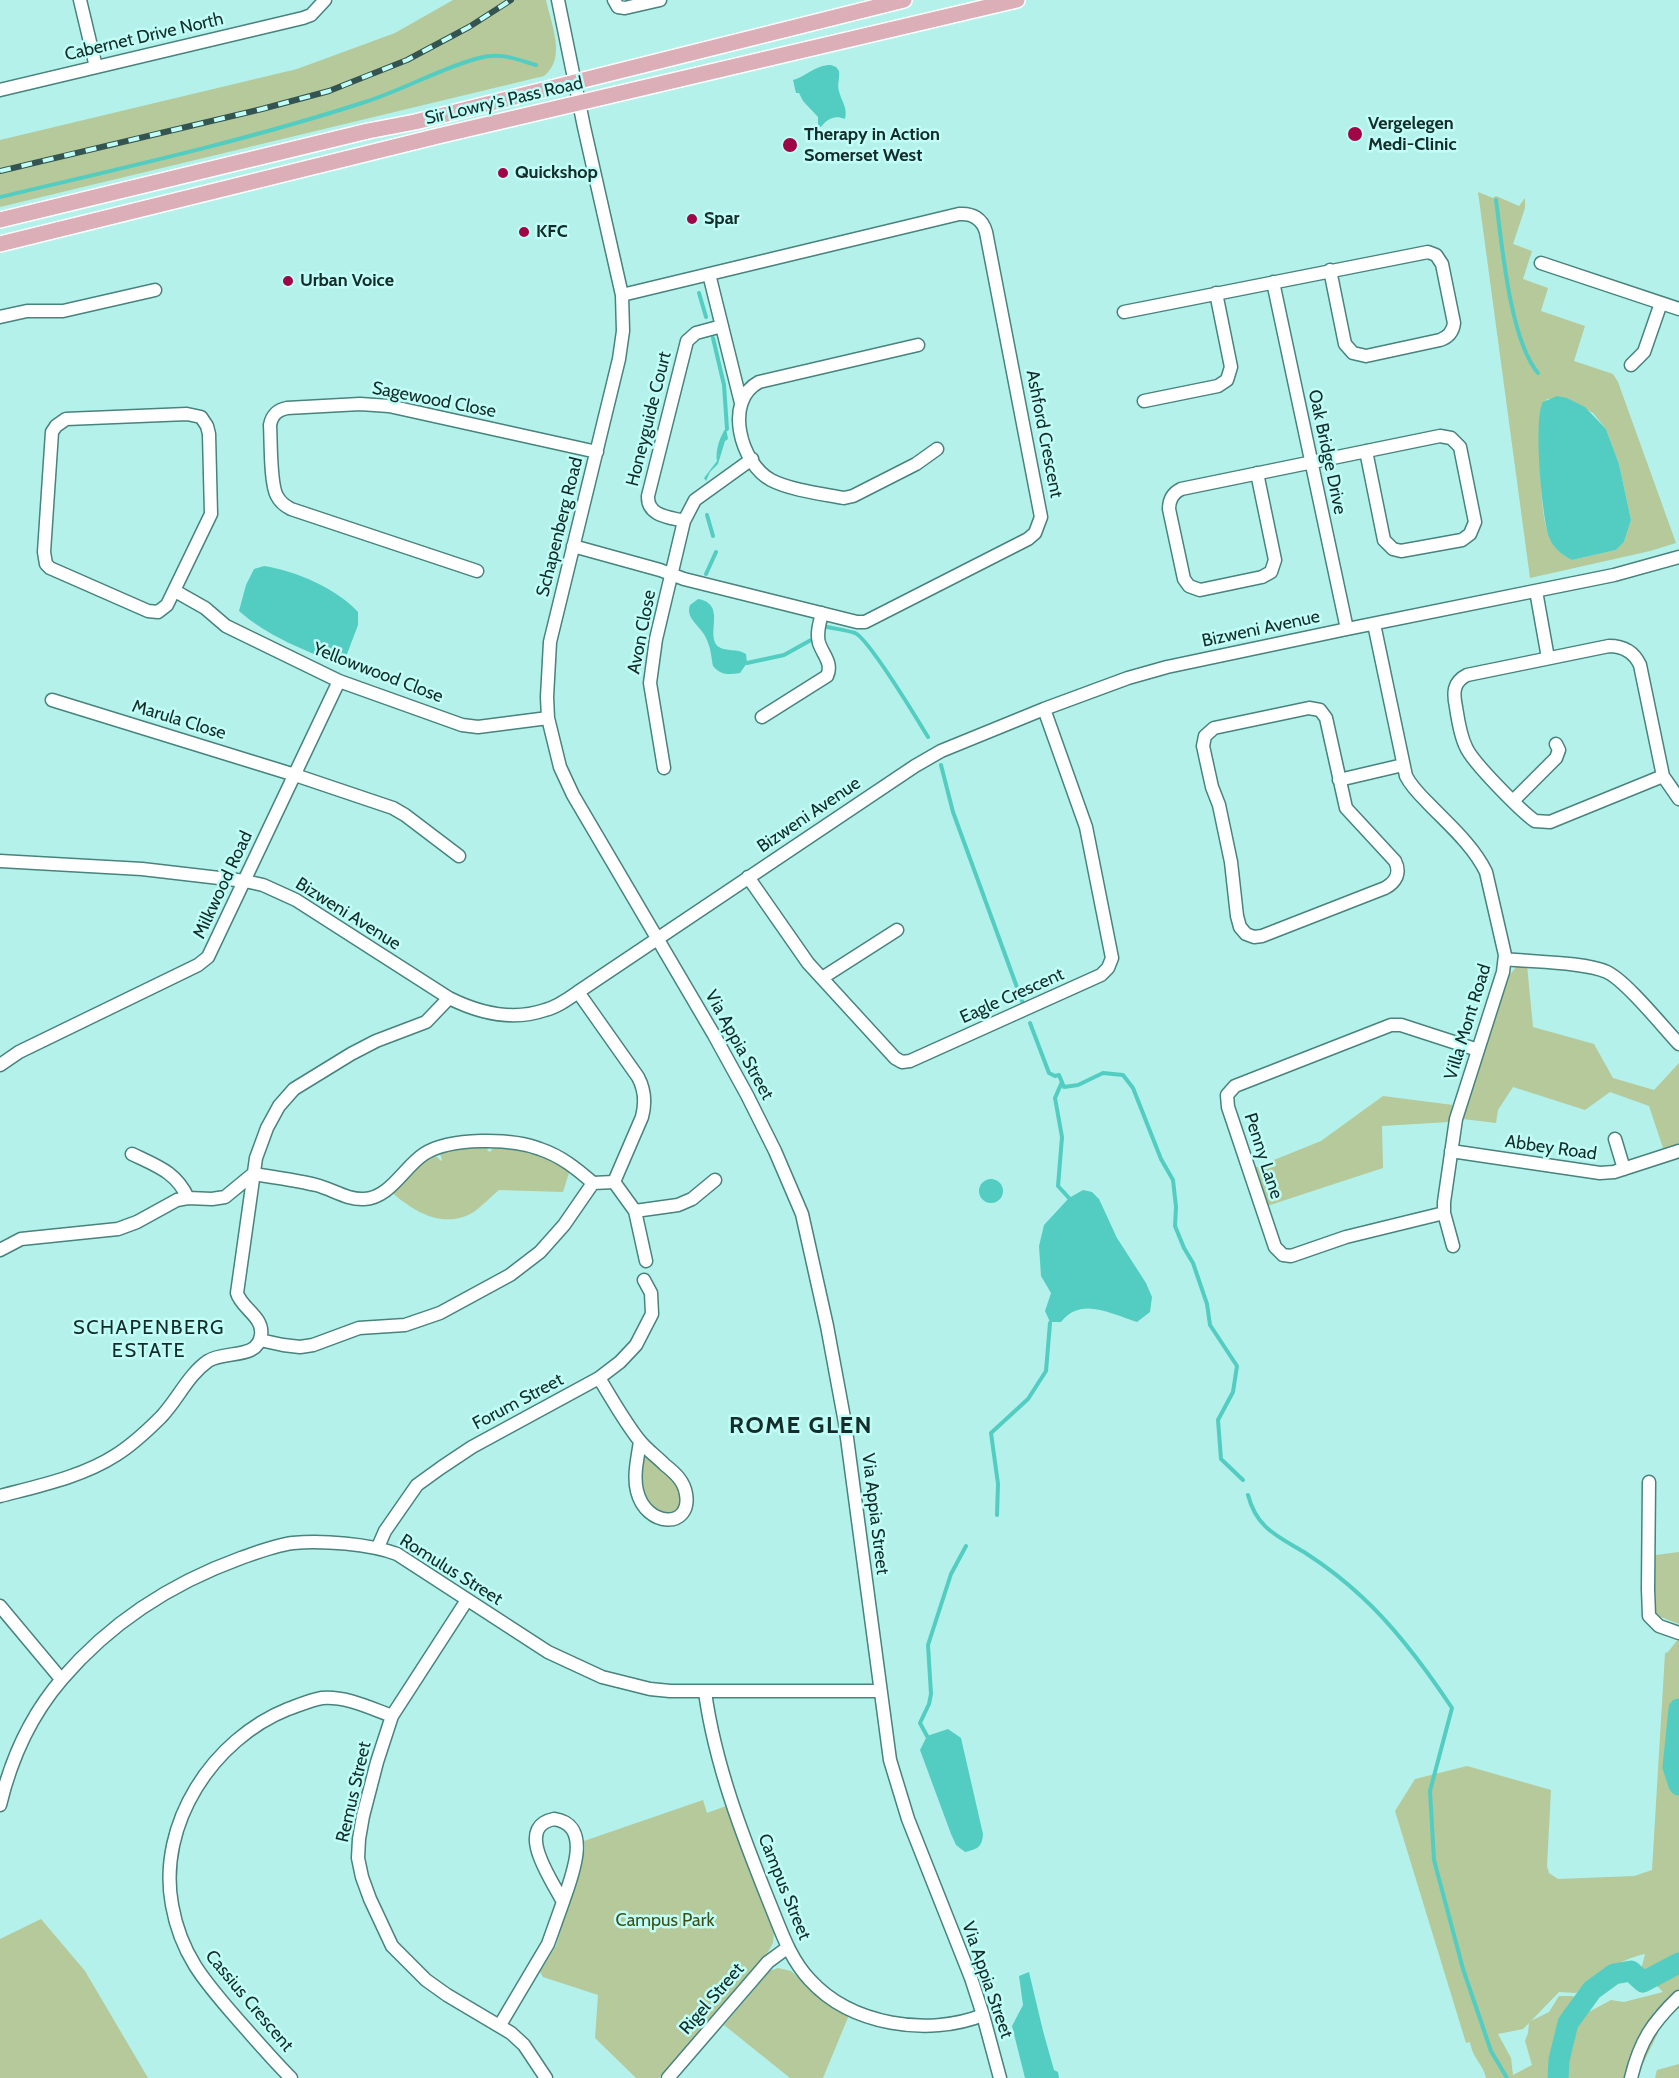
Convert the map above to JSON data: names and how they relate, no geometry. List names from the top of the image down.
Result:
{
  "streets": {
    "main road": ["Sir Lowry's Pass Road"],
    "street": [
      "Cabernet Drive North",
      "Sagewood Close",
      "Honeyguide Court",
      "Ashford Crescent",
      "Oak Bridge Drive",
      "Schapenberg Road",
      "Bizweni Avenue",
      "Avon Close",
      "Yellowwood Close",
      "Marula Close",
      "Milkwood Road",
      "Eagle Crescent",
      "Villa Mont Road",
      "Via Appia Street",
      "Abbey Road",
      "Penny Lane",
      "Forum Street",
      "Romulus Street",
      "Remus Street",
      "Campus Street",
      "Rigel Street",
      "Cassius Crescent"
    ]
  },
  "crossings": [
    ["Sir Lowry's Pass Road", "Schapenberg Road"],
    ["Sagewood Close", "Schapenberg Road"],
    ["Honeyguide Court", "Avon Close"],
    ["Ashford Crescent", "Schapenberg Road"],
    ["Ashford Crescent", "Avon Close"],
    ["Oak Bridge Drive", "Bizweni Avenue"],
    ["Schapenberg Road", "Bizweni Avenue"],
    ["Schapenberg Road", "Yellowwood Close"],
    ["Schapenberg Road", "Via Appia Street"],
    ["Bizweni Avenue", "Milkwood Road"],
    ["Bizweni Avenue", "Eagle Crescent"],
    ["Bizweni Avenue", "Villa Mont Road"],
    ["Bizweni Avenue", "Via Appia Street"],
    ["Yellowwood Close", "Milkwood Road"],
    ["Marula Close", "Milkwood Road"],
    ["Villa Mont Road", "Abbey Road"],
    ["Villa Mont Road", "Penny Lane"],
    ["Via Appia Street", "Romulus Street"],
    ["Via Appia Street", "Campus Street"],
    ["Forum Street", "Romulus Street"],
    ["Romulus Street", "Remus Street"],
    ["Romulus Street", "Campus Street"],
    ["Remus Street", "Cassius Crescent"],
    ["Campus Street", "Rigel Street"]
  ],
  "districts": ["SCHAPENBERG ESTATE", "ROME GLEN"],
  "parks": ["Campus Park"],
  "places": [
    "Vergelegen Medi-Clinic",
    "Therapy in Action Somerset West",
    "Quickshop",
    "Spar",
    "KFC",
    "Urban Voice"
  ]
}
